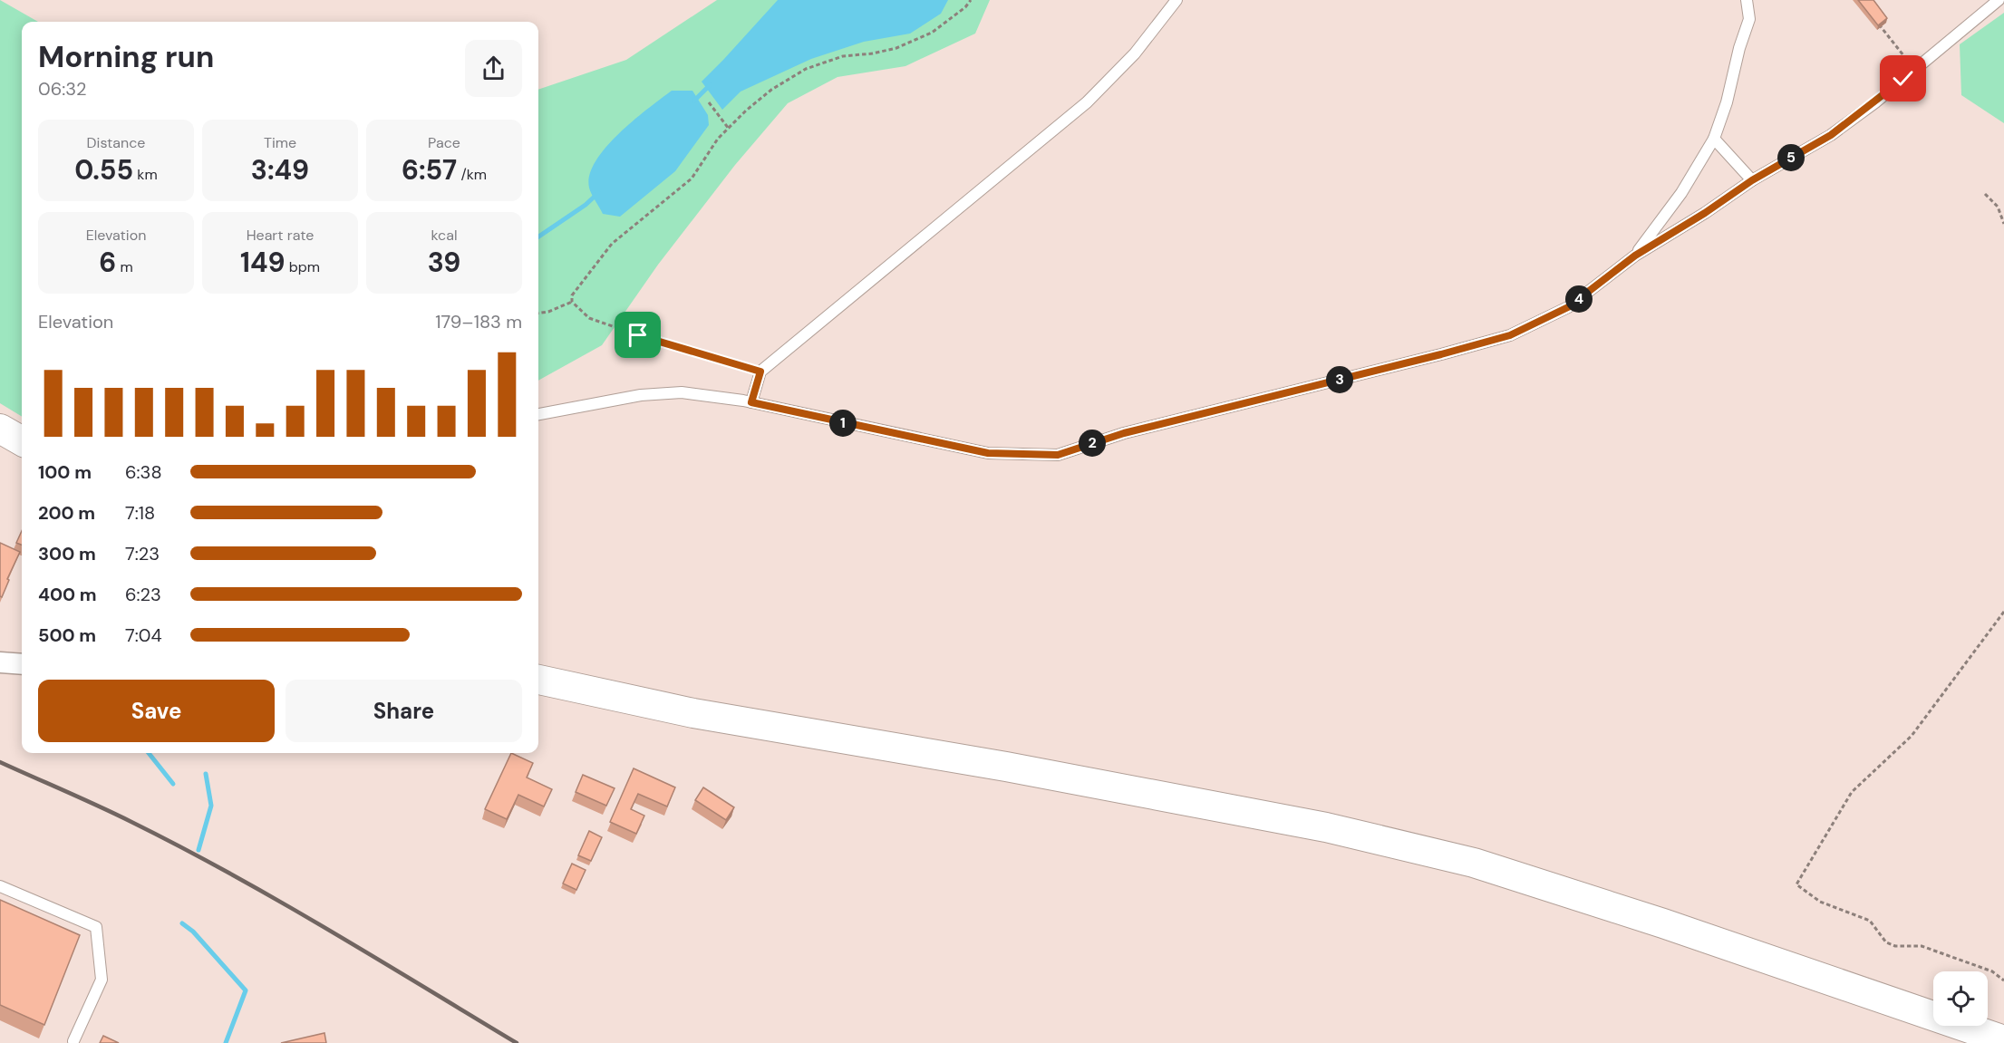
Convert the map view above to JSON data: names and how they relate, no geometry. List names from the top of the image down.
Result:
{
  "page": {
    "heading": ["Morning run", "06:32"],
    "stats": [
      ["Distance", "0.55 km"],
      ["Time", "3:49"],
      ["Pace", "6:57 /km"],
      ["Elevation", "6 m"],
      ["Heart rate", "149 bpm"],
      ["kcal", "39"]
    ],
    "pins": [
      "5",
      "4",
      "3",
      "1",
      "2"
    ],
    "chart": ["Elevation", "179–183 m"],
    "list": [
      {
        "name": "100 m",
        "note": "6:38"
      },
      {
        "name": "200 m",
        "note": "7:18"
      },
      {
        "name": "300 m",
        "note": "7:23"
      },
      {
        "name": "400 m",
        "note": "6:23"
      },
      {
        "name": "500 m",
        "note": "7:04"
      }
    ],
    "buttons": ["Save", "Share"]
  }
}
